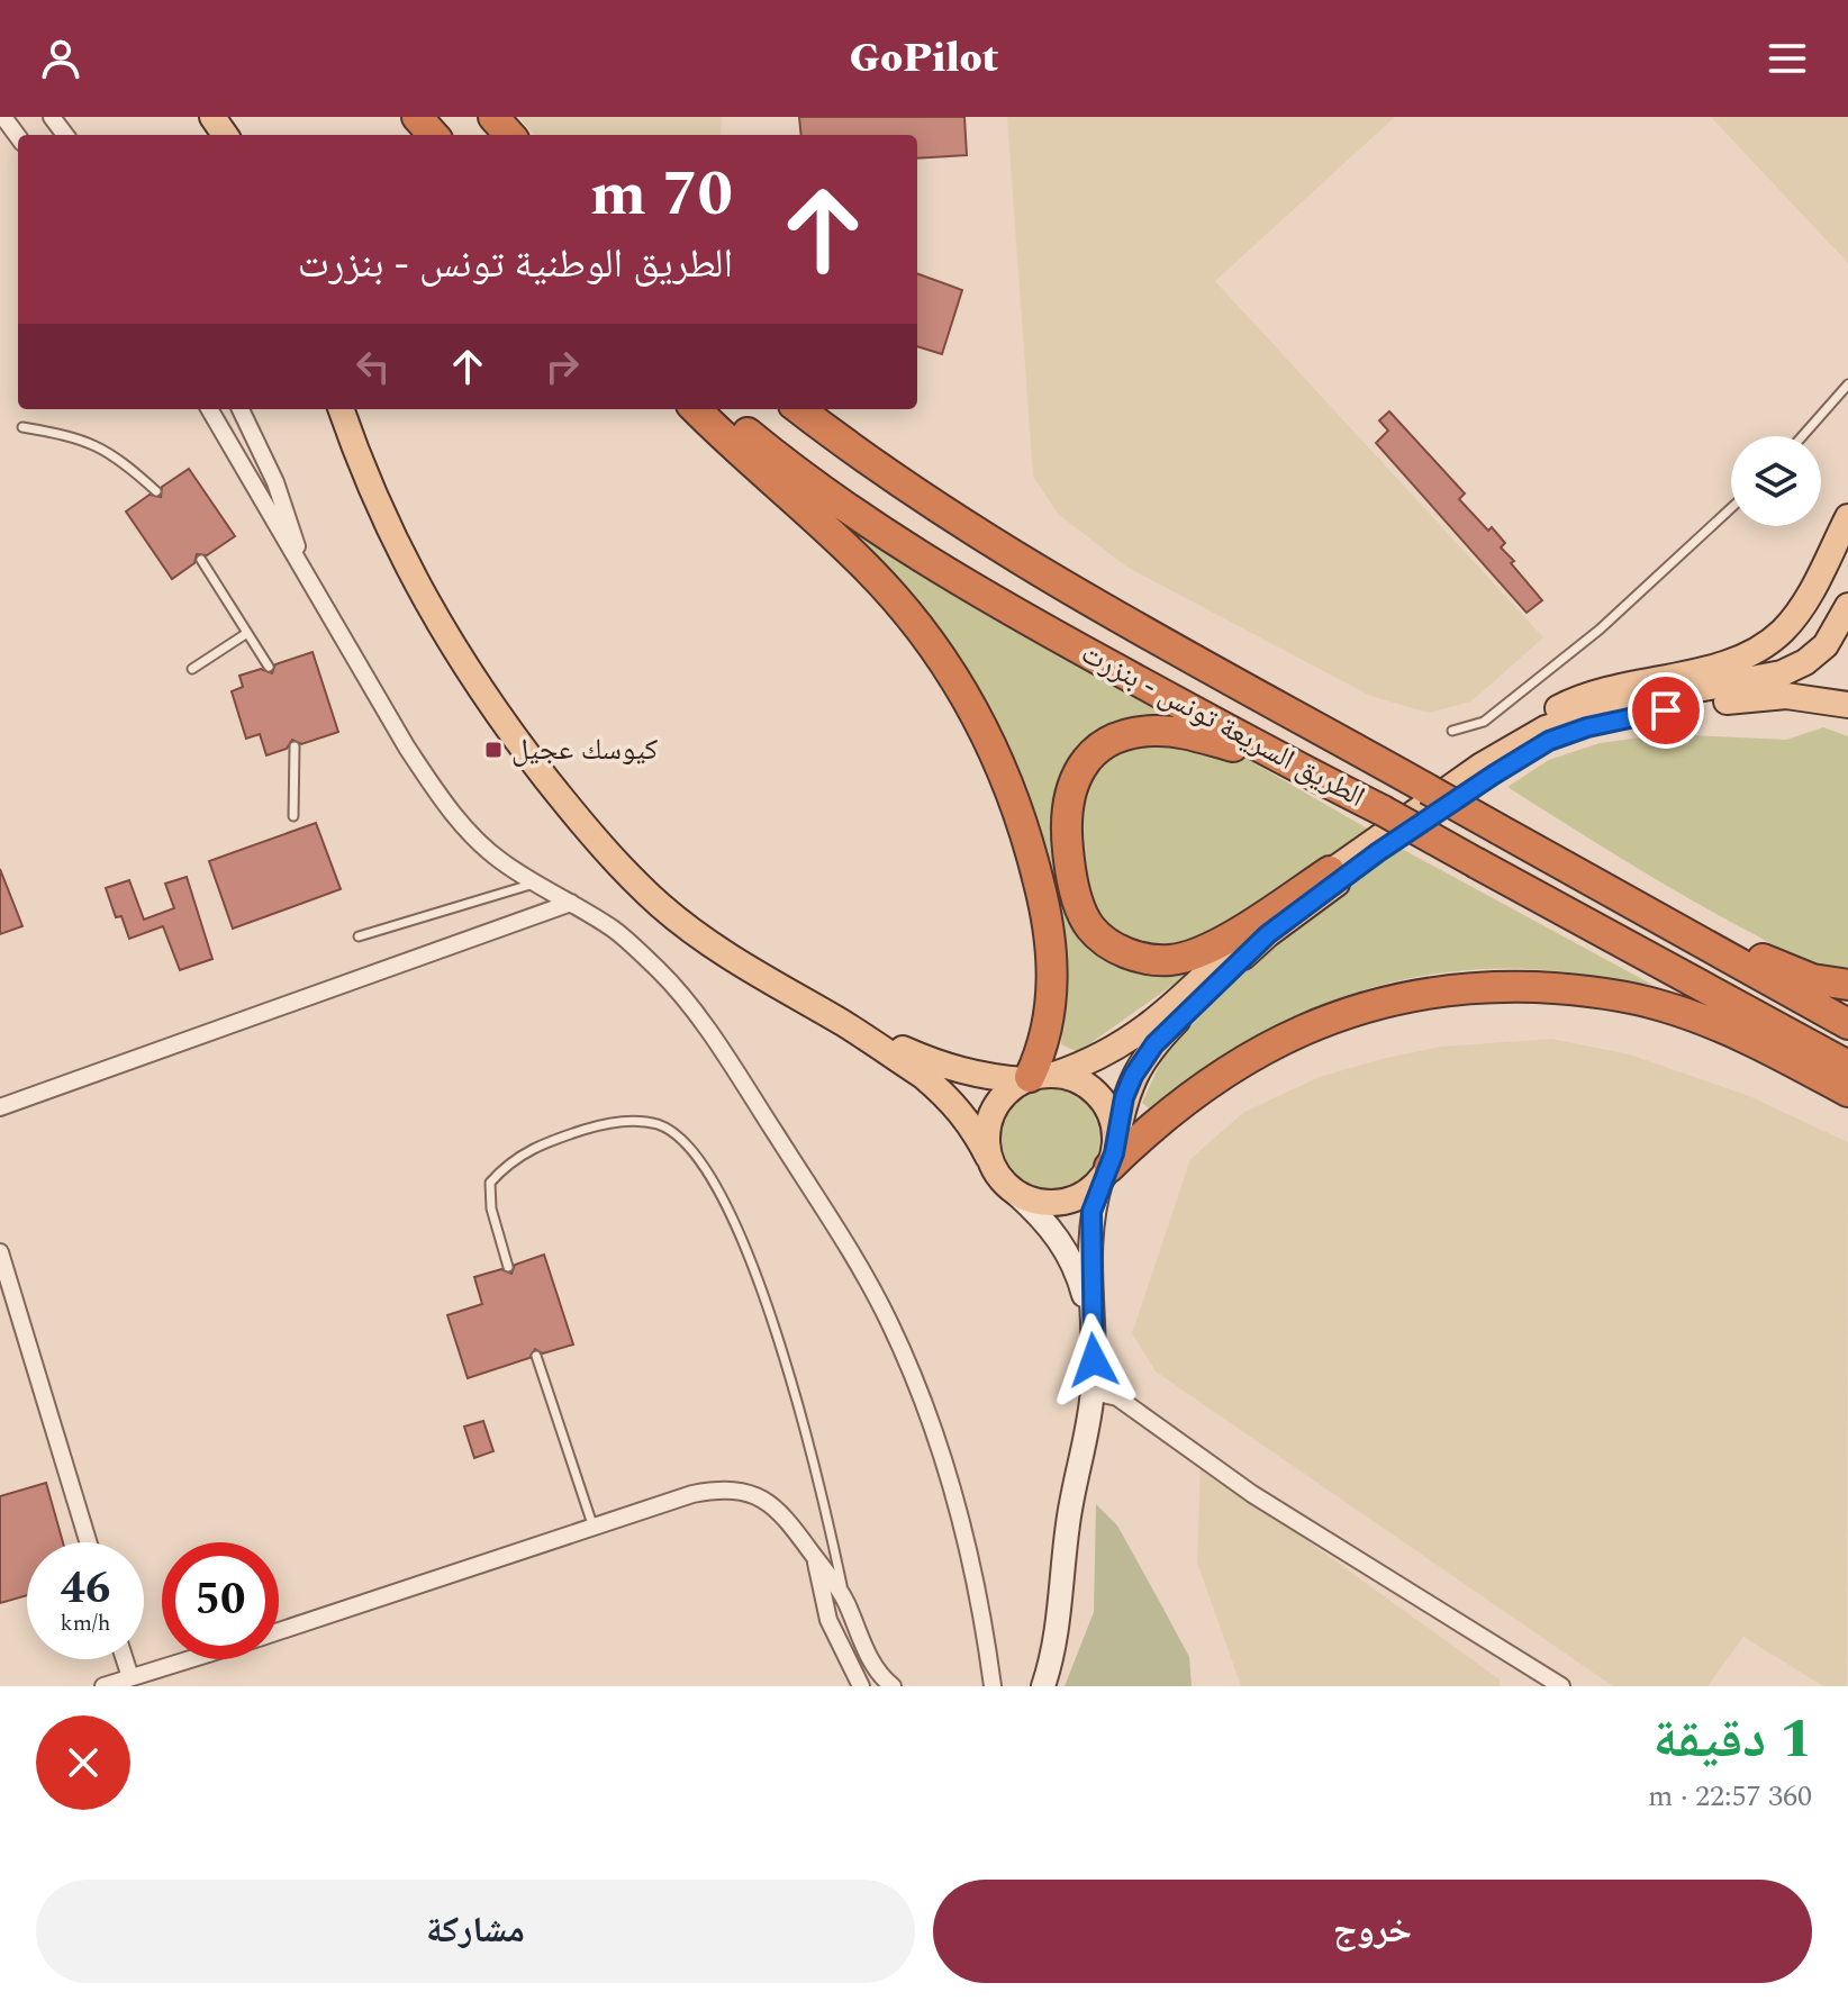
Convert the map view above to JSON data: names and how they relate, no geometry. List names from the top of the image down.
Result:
{
  "streets": {
    "highway": ["الطريق السريعة تونس - بنزرت"]
  },
  "places": {
    "transit": ["كيوسك عجيل"]
  },
  "page": {
    "header": "GoPilot",
    "turn": ["70 m", "الطريق الوطنية تونس - بنزرت"],
    "speed": "46 km/h",
    "limit": "50",
    "heading": ["1 دقيقة", "360 m · 22:57"],
    "buttons": ["خروج", "مشاركة"]
  }
}
